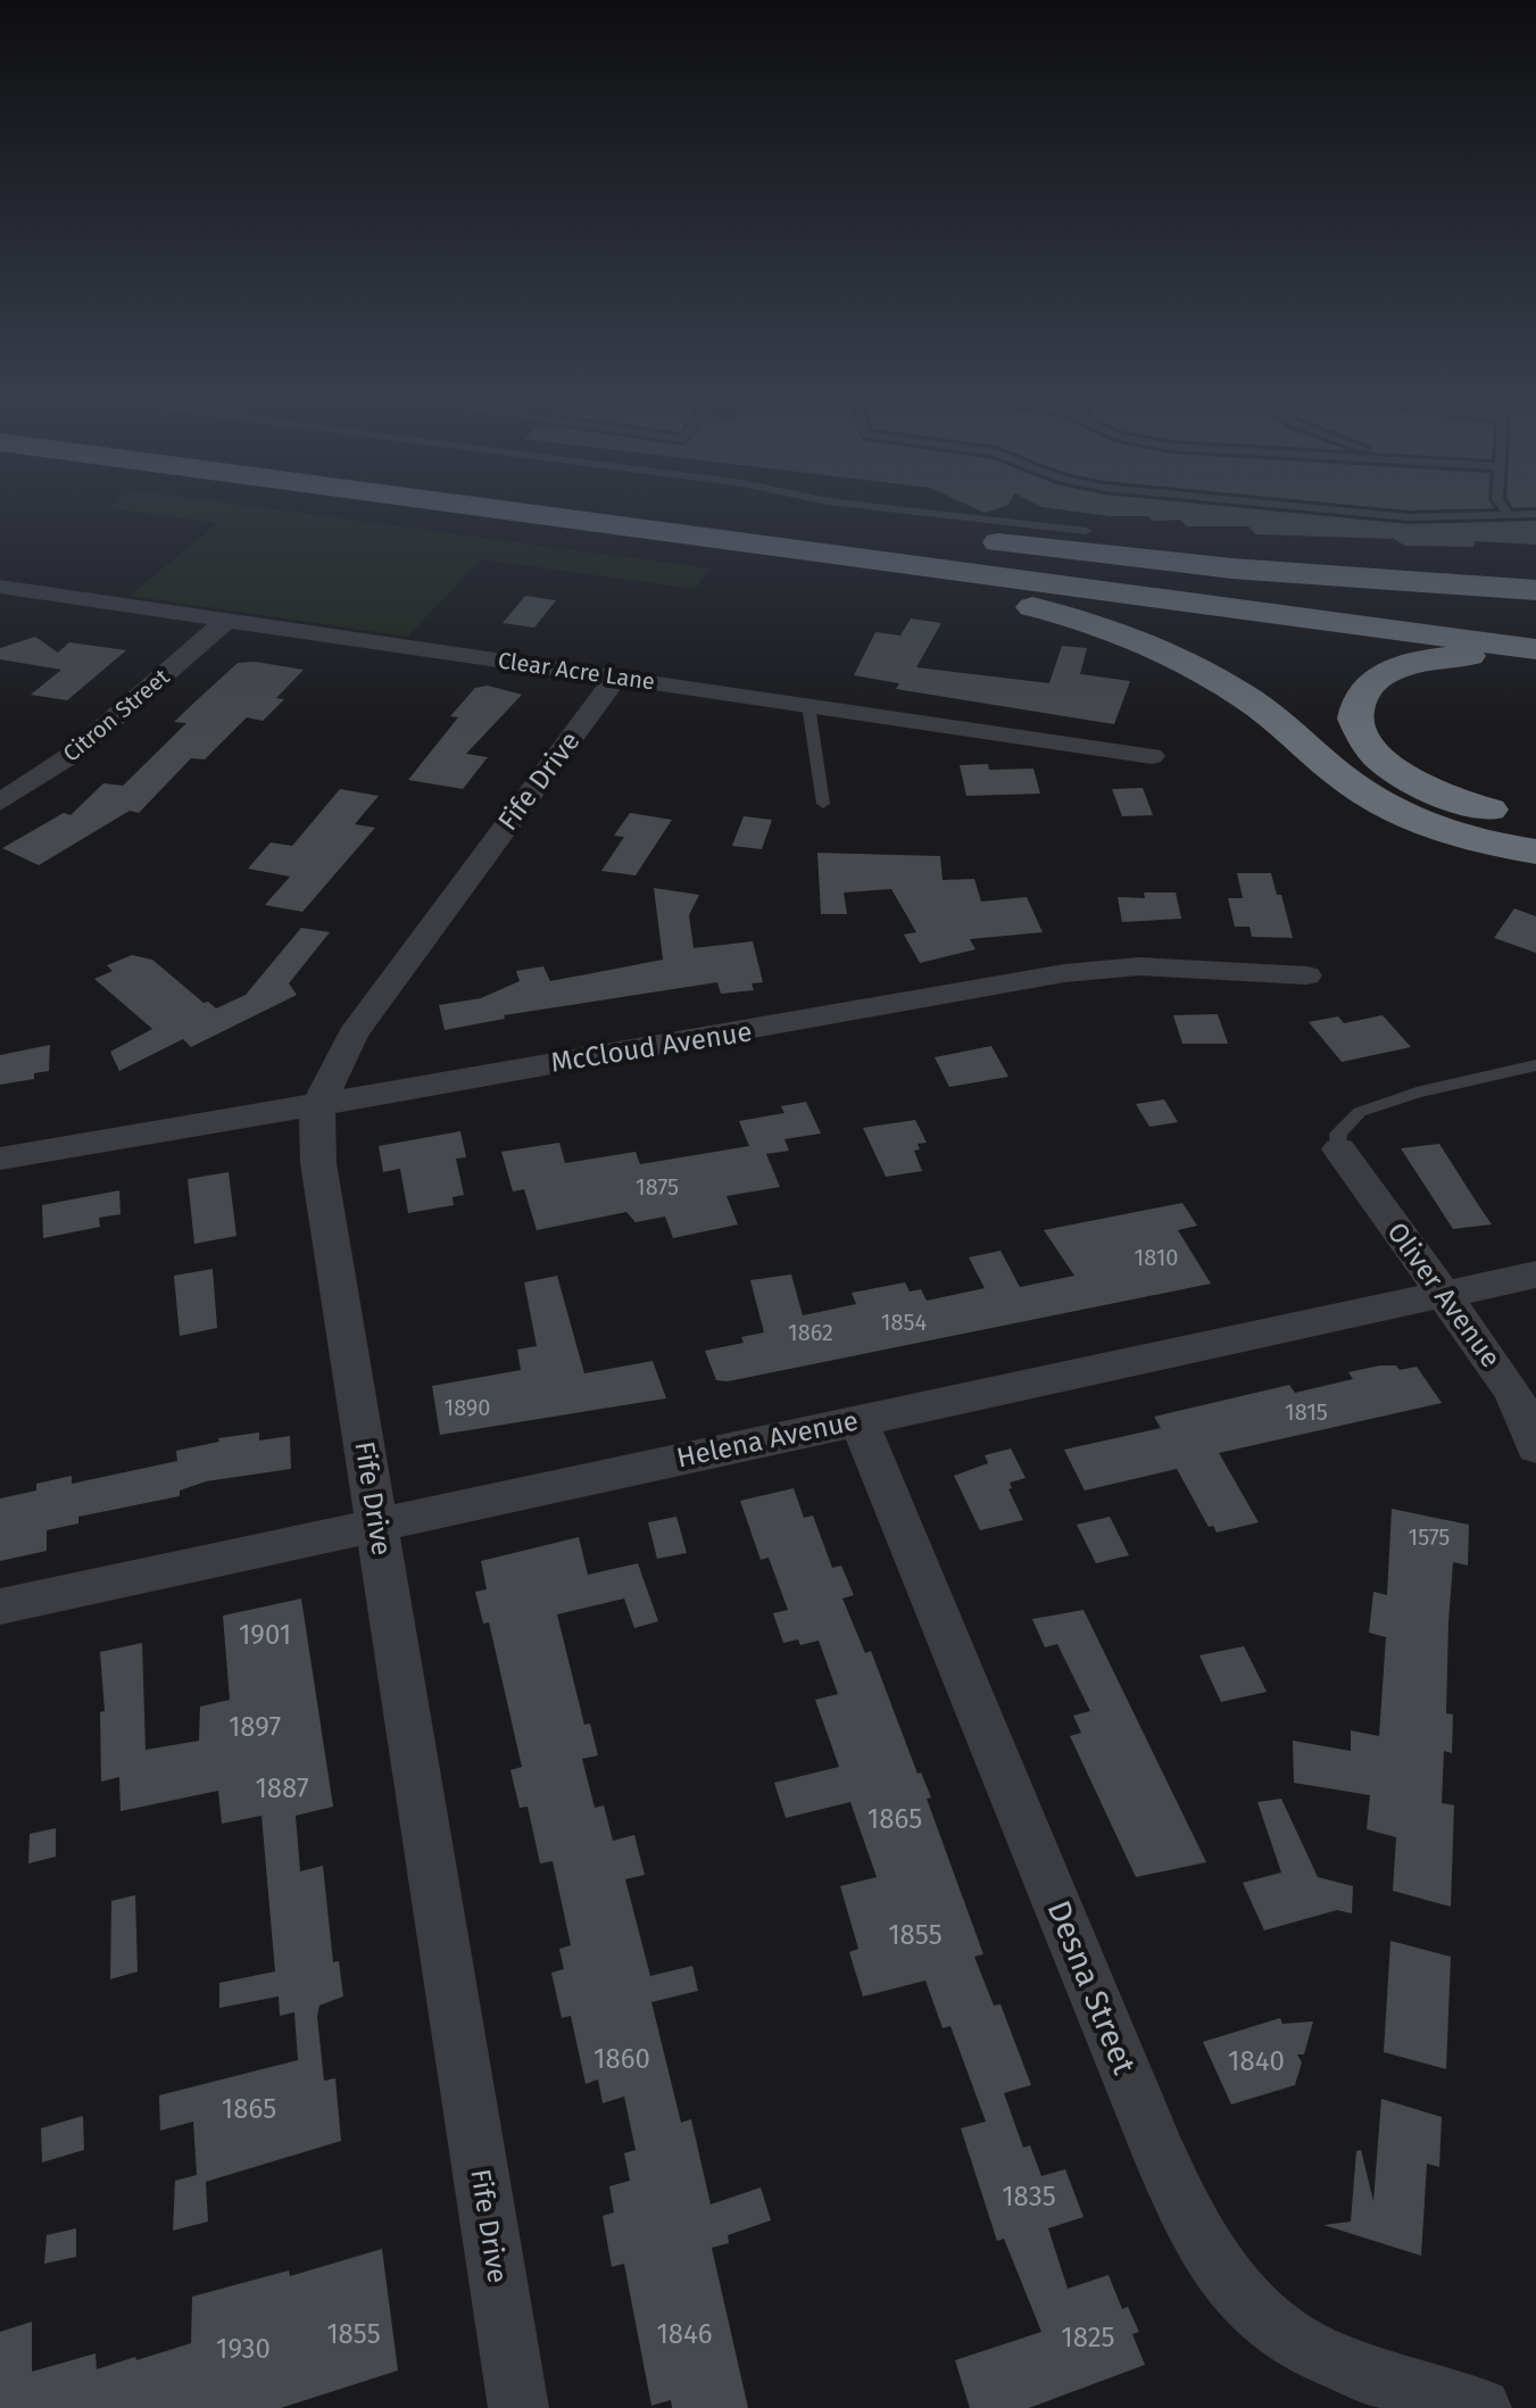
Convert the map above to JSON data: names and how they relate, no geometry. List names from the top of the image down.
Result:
{
  "streets": {
    "street": [
      "Clear Acre Lane",
      "Citron Street",
      "Fife Drive",
      "McCloud Avenue",
      "Oliver Avenue",
      "Helena Avenue",
      "Desna Street"
    ]
  },
  "crossings": [
    ["Clear Acre Lane", "Citron Street"],
    ["Clear Acre Lane", "Fife Drive"],
    ["Fife Drive", "McCloud Avenue"],
    ["Fife Drive", "Helena Avenue"],
    ["Oliver Avenue", "Helena Avenue"],
    ["Helena Avenue", "Desna Street"]
  ],
  "house_numbers": [
    "1875",
    "1810",
    "1854",
    "1862",
    "1890",
    "1815",
    "1575",
    "1901",
    "1897",
    "1887",
    "1865",
    "1855",
    "1860",
    "1840",
    "1865",
    "1835",
    "1855",
    "1846",
    "1825",
    "1930"
  ]
}
